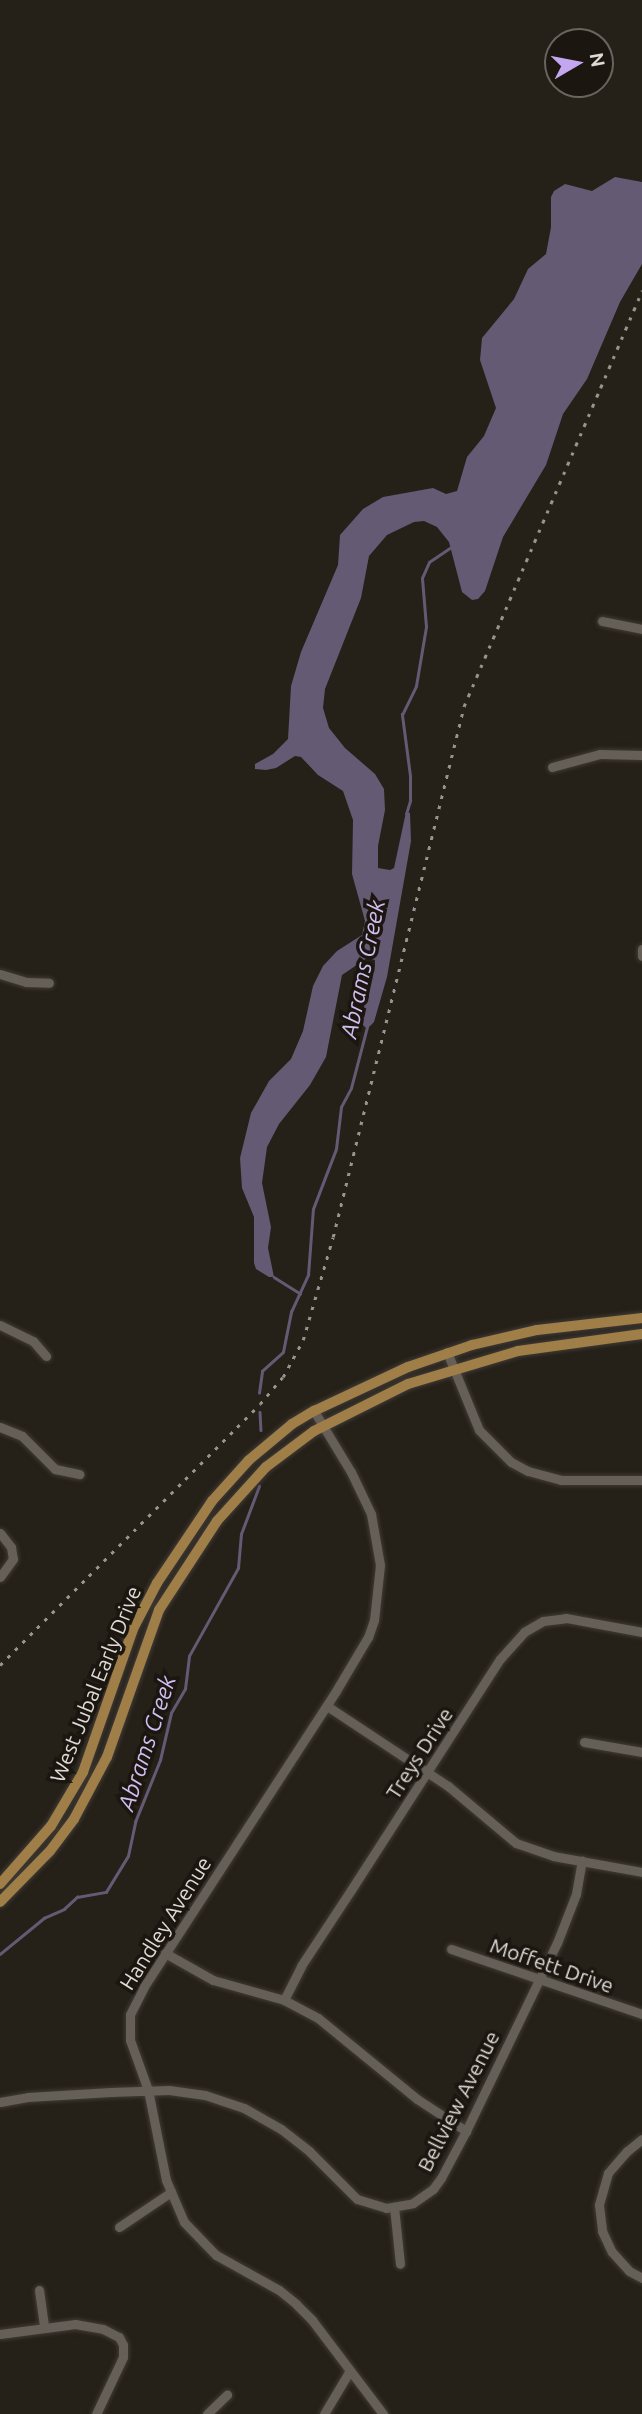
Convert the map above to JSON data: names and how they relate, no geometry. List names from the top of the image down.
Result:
{
  "streets": {
    "main road": ["West Jubal Early Drive"],
    "street": [
      "Treys Drive",
      "Handley Avenue",
      "Moffett Drive",
      "Bellview Avenue"
    ]
  },
  "crossings": [
    ["West Jubal Early Drive", "Handley Avenue"],
    ["Moffett Drive", "Bellview Avenue"]
  ],
  "water": ["Abrams Creek"],
  "north": "right"
}
